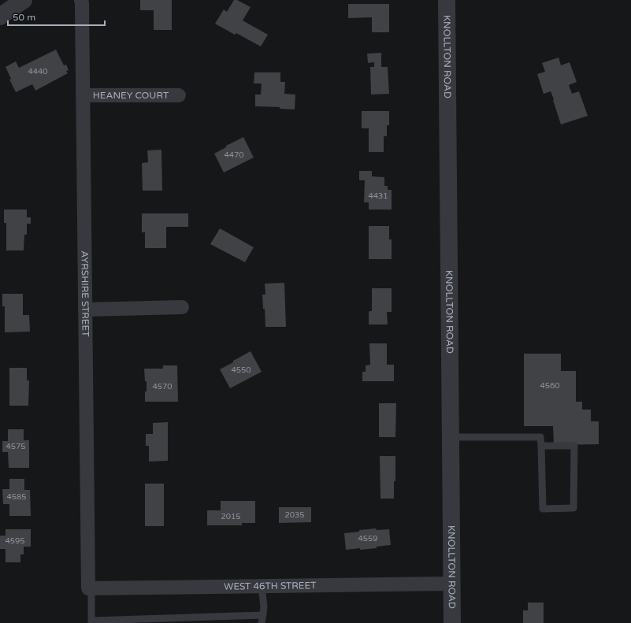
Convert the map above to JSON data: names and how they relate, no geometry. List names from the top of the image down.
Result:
{
  "streets": {
    "street": [
      "KNOLLTON ROAD",
      "HEANEY COURT",
      "AYRSHIRE STREET",
      "WEST 46TH STREET"
    ]
  },
  "crossings": [
    ["KNOLLTON ROAD", "WEST 46TH STREET"],
    ["HEANEY COURT", "AYRSHIRE STREET"],
    ["AYRSHIRE STREET", "WEST 46TH STREET"]
  ],
  "house_numbers": [
    "4440",
    "4470",
    "4431",
    "4550",
    "4560",
    "4570",
    "4575",
    "4585",
    "2035",
    "2015",
    "4559",
    "4595"
  ],
  "scale_bar": "50 m"
}
